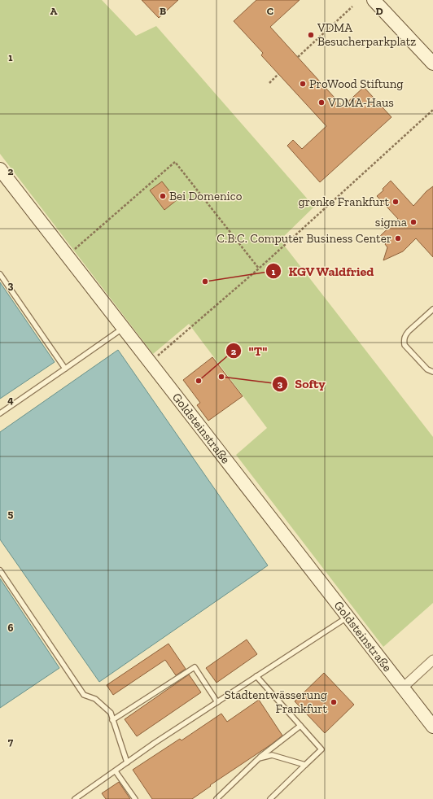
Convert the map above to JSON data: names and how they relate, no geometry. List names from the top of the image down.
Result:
{
  "streets": {
    "street": ["Goldsteinstraße"]
  },
  "places": [
    "VDMA Besucherparkplatz",
    "ProWood Stiftung",
    "VDMA-Haus",
    "Bei Domenico",
    "grenke Frankfurt",
    "sigma",
    "C.B.C. Computer Business Center",
    "KGV Waldfried",
    "Softy",
    "\"T\"",
    "Stadtentwässerung Frankfurt"
  ],
  "grid": {
    "columns": [
      "A",
      "B",
      "C",
      "D"
    ],
    "rows": [
      "1",
      "2",
      "3",
      "4",
      "5",
      "6",
      "7"
    ]
  }
}
